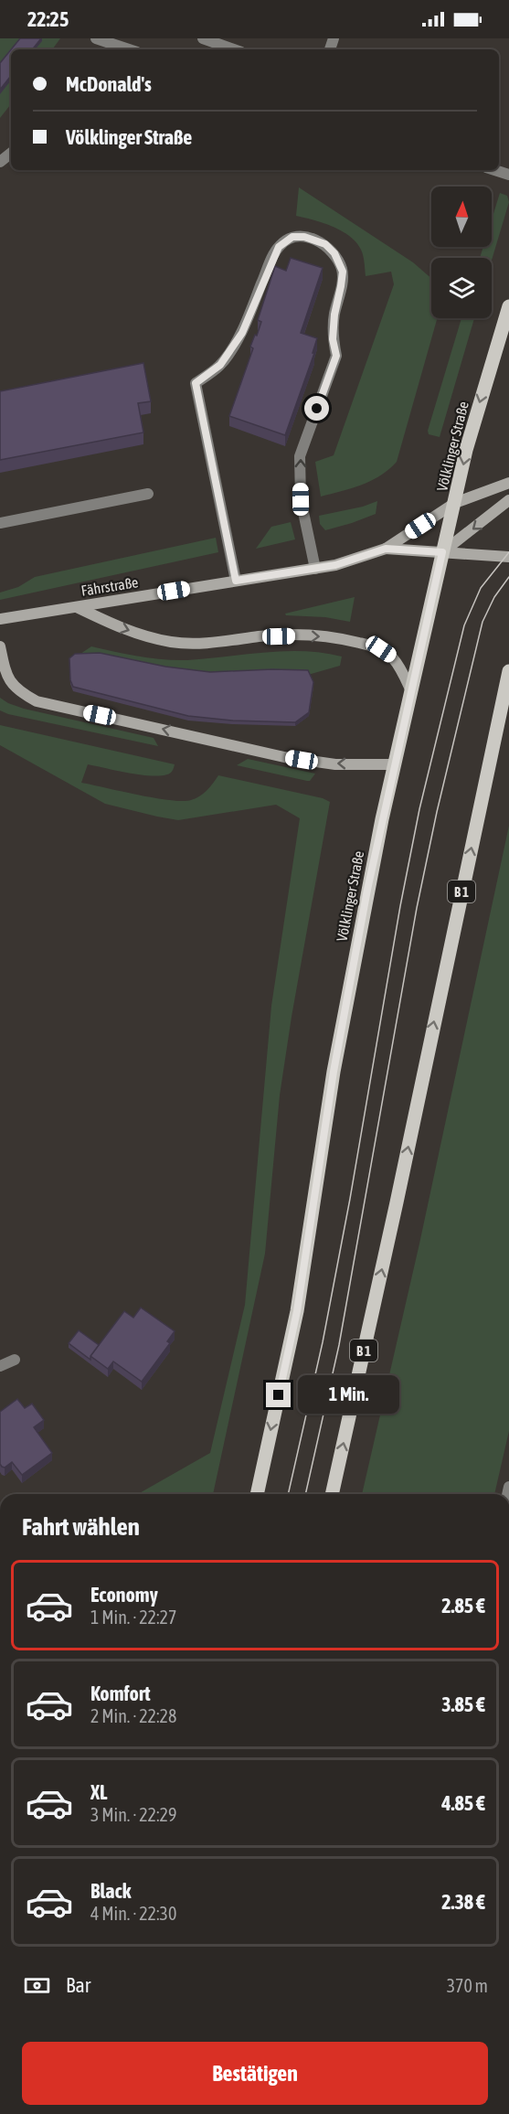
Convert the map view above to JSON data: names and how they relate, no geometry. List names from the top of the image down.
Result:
{
  "streets": {
    "main road": ["Völklinger Straße", "B 1"],
    "street": ["Fährstraße"]
  },
  "crossings": [
    ["Völklinger Straße", "Fährstraße"]
  ],
  "north": "top",
  "page": {
    "status": "22:25",
    "banner": ["McDonald's", "Völklinger Straße"],
    "bubble": "1 Min.",
    "heading": "Fahrt wählen",
    "list": [
      {
        "name": "Economy",
        "note": "1 Min. · 22:27",
        "value": "2.85 €"
      },
      {
        "name": "Komfort",
        "note": "2 Min. · 22:28",
        "value": "3.85 €"
      },
      {
        "name": "XL",
        "note": "3 Min. · 22:29",
        "value": "4.85 €"
      },
      {
        "name": "Black",
        "note": "4 Min. · 22:30",
        "value": "2.38 €"
      }
    ],
    "pay": ["Bar", "370 m"],
    "buttons": "Bestätigen"
  }
}
